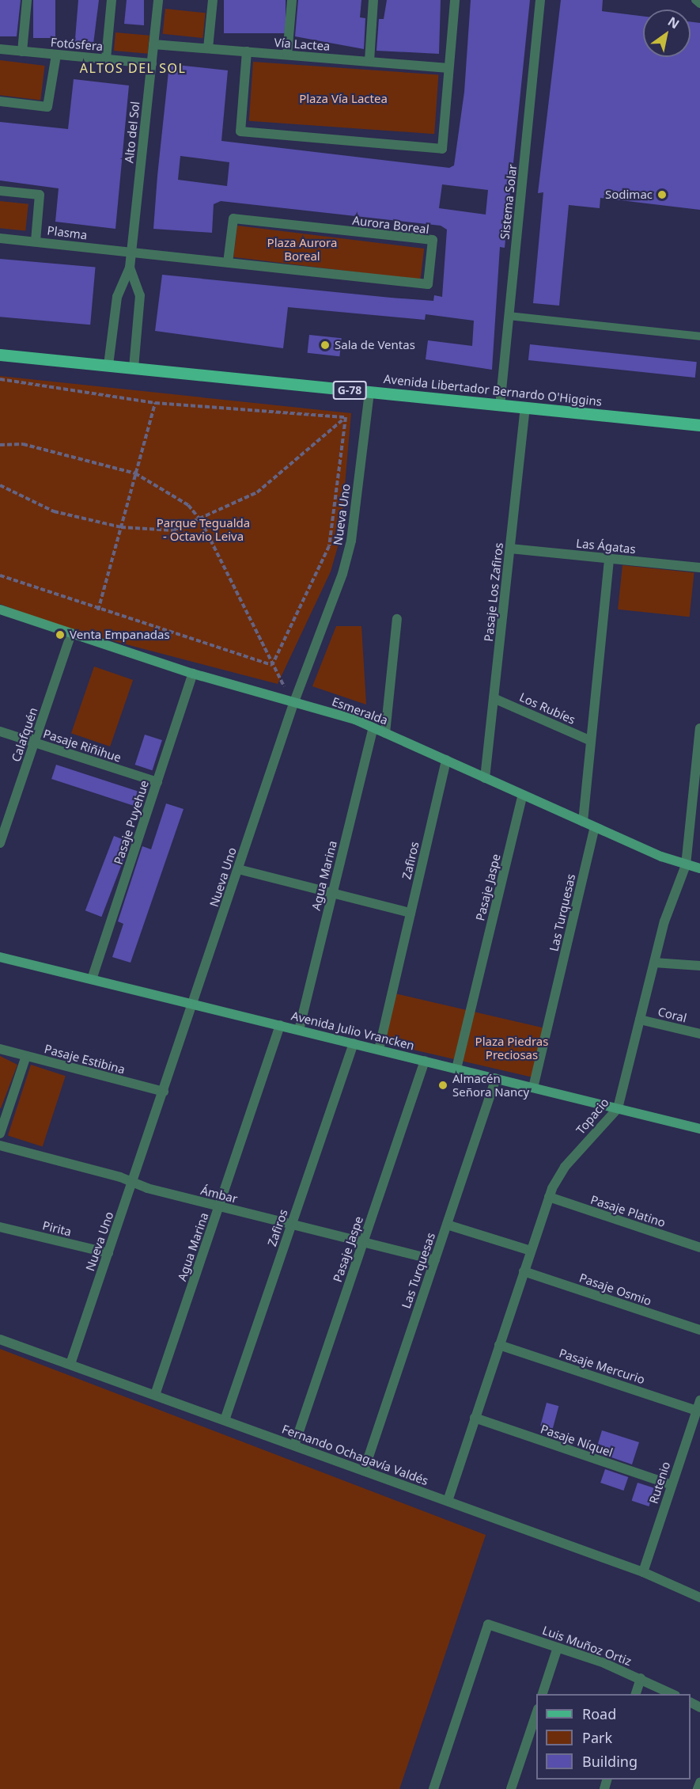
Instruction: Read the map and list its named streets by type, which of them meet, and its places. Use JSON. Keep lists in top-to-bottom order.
{
  "streets": {
    "main road": ["G-78", "Avenida Libertador Bernardo O'Higgins"],
    "street": [
      "Fotósfera",
      "Vía Lactea",
      "Alto del Sol",
      "Sistema Solar",
      "Aurora Boreal",
      "Plasma",
      "Nueva Uno",
      "Las Ágatas",
      "Pasaje Los Zafiros",
      "Los Rubíes",
      "Esmeralda",
      "Calafquén",
      "Pasaje Riñihue",
      "Pasaje Puyehue",
      "Zafiros",
      "Agua Marina",
      "Pasaje Jaspe",
      "Las Turquesas",
      "Coral",
      "Avenida Julio Vrancken",
      "Pasaje Estibina",
      "Topacio",
      "Ámbar",
      "Pasaje Platino",
      "Pirita",
      "Pasaje Osmio",
      "Pasaje Mercurio",
      "Pasaje Níquel",
      "Fernando Ochagavía Valdés",
      "Rutenio",
      "Luis Muñoz Ortiz"
    ]
  },
  "crossings": [
    ["Fotósfera", "Alto del Sol"],
    ["Vía Lactea", "Alto del Sol"],
    ["Alto del Sol", "Aurora Boreal"],
    ["Alto del Sol", "Plasma"],
    ["Alto del Sol", "Avenida Libertador Bernardo O'Higgins"],
    ["Sistema Solar", "Avenida Libertador Bernardo O'Higgins"],
    ["Aurora Boreal", "Plasma"],
    ["Avenida Libertador Bernardo O'Higgins", "Nueva Uno"],
    ["Avenida Libertador Bernardo O'Higgins", "Pasaje Los Zafiros"],
    ["Nueva Uno", "Esmeralda"],
    ["Nueva Uno", "Avenida Julio Vrancken"],
    ["Nueva Uno", "Pasaje Estibina"],
    ["Nueva Uno", "Ámbar"],
    ["Nueva Uno", "Pirita"],
    ["Nueva Uno", "Fernando Ochagavía Valdés"],
    ["Las Ágatas", "Pasaje Los Zafiros"],
    ["Pasaje Los Zafiros", "Los Rubíes"],
    ["Pasaje Los Zafiros", "Esmeralda"],
    ["Esmeralda", "Calafquén"],
    ["Esmeralda", "Pasaje Puyehue"],
    ["Esmeralda", "Zafiros"],
    ["Esmeralda", "Agua Marina"],
    ["Esmeralda", "Pasaje Jaspe"],
    ["Esmeralda", "Las Turquesas"],
    ["Esmeralda", "Topacio"],
    ["Calafquén", "Pasaje Riñihue"],
    ["Pasaje Riñihue", "Pasaje Puyehue"],
    ["Pasaje Puyehue", "Avenida Julio Vrancken"],
    ["Zafiros", "Avenida Julio Vrancken"],
    ["Zafiros", "Ámbar"],
    ["Zafiros", "Fernando Ochagavía Valdés"],
    ["Agua Marina", "Avenida Julio Vrancken"],
    ["Agua Marina", "Ámbar"],
    ["Agua Marina", "Fernando Ochagavía Valdés"],
    ["Pasaje Jaspe", "Avenida Julio Vrancken"],
    ["Pasaje Jaspe", "Ámbar"],
    ["Pasaje Jaspe", "Fernando Ochagavía Valdés"],
    ["Las Turquesas", "Avenida Julio Vrancken"],
    ["Las Turquesas", "Ámbar"],
    ["Las Turquesas", "Fernando Ochagavía Valdés"],
    ["Coral", "Topacio"],
    ["Avenida Julio Vrancken", "Topacio"],
    ["Topacio", "Pasaje Platino"],
    ["Topacio", "Pasaje Osmio"],
    ["Topacio", "Pasaje Mercurio"],
    ["Topacio", "Pasaje Níquel"],
    ["Topacio", "Fernando Ochagavía Valdés"],
    ["Pasaje Mercurio", "Rutenio"],
    ["Pasaje Níquel", "Rutenio"],
    ["Fernando Ochagavía Valdés", "Rutenio"]
  ],
  "districts": ["ALTOS DEL SOL"],
  "parks": [
    "Plaza Vía Lactea",
    "Plaza Aurora Boreal",
    "Parque Tegualda - Octavio Leiva",
    "Plaza Piedras Preciosas"
  ],
  "places": [
    "Sodimac",
    "Sala de Ventas",
    "Venta Empanadas",
    "Almacén Señora Nancy"
  ],
  "legend": ["Road", "Park", "Building"],
  "north": "top right"
}
